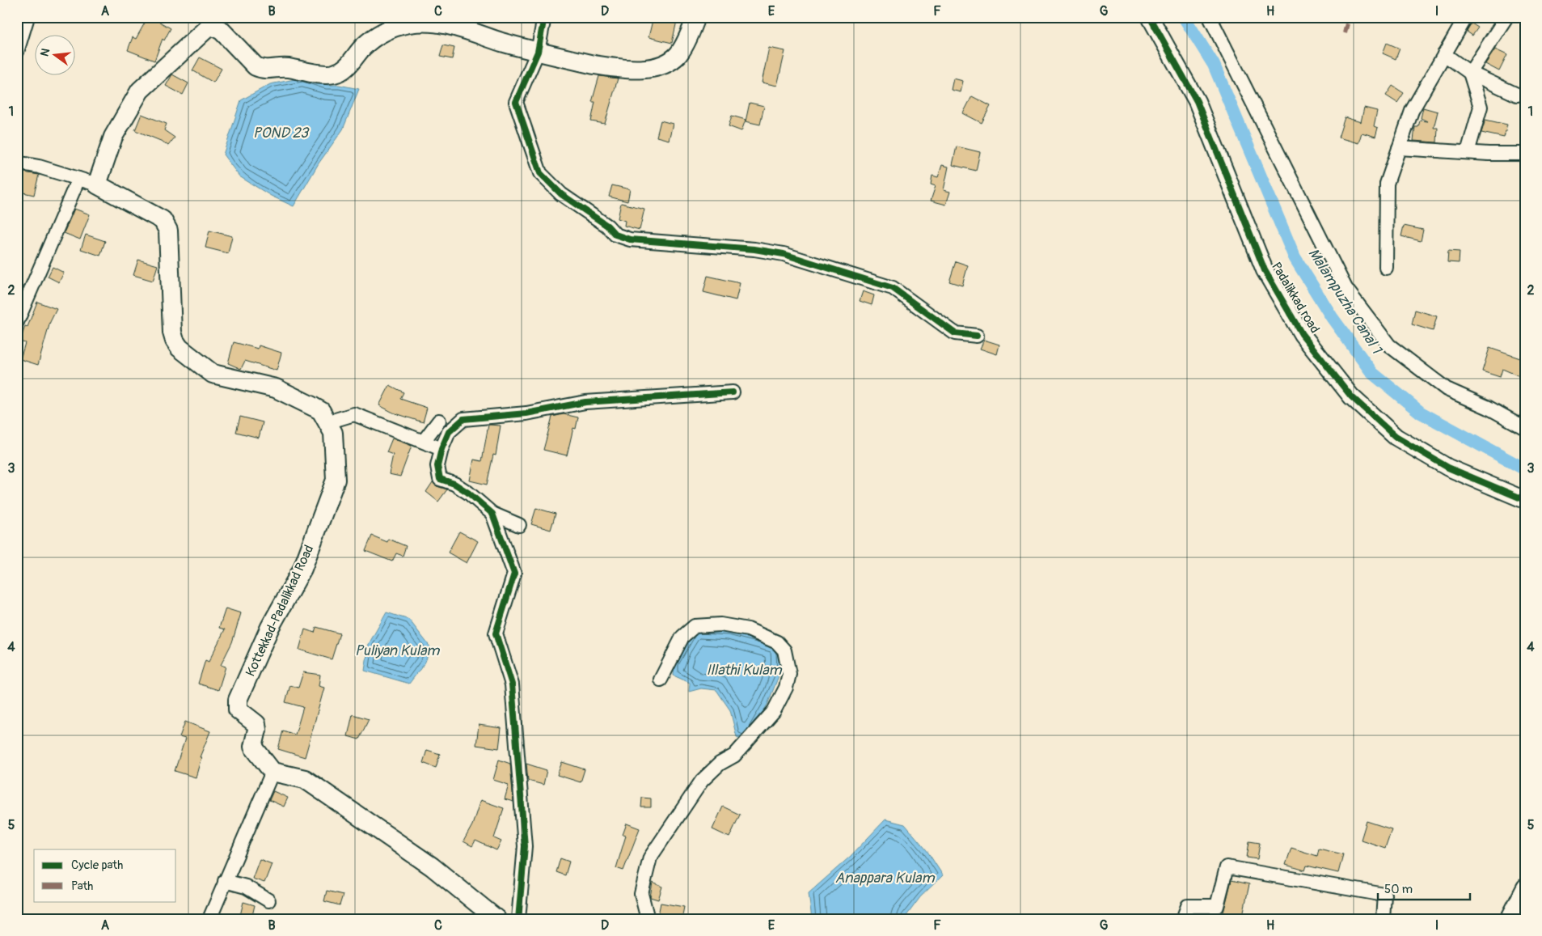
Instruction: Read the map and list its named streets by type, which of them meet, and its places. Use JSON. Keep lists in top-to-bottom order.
{
  "streets": {
    "main road": ["Kottekkad-Padalikkad Road"],
    "street": ["Padalikkad road"]
  },
  "water": [
    "POND 23",
    "Malampuzha Canal 1",
    "Puliyan Kulam",
    "Illathi Kulam",
    "Anappara Kulam"
  ],
  "legend": ["Cycle path", "Path"],
  "scale_bar": "50 m",
  "north": "left",
  "grid": {
    "columns": [
      "A",
      "B",
      "C",
      "D",
      "E",
      "F",
      "G",
      "H",
      "I"
    ],
    "rows": [
      "1",
      "2",
      "3",
      "4",
      "5"
    ]
  }
}
